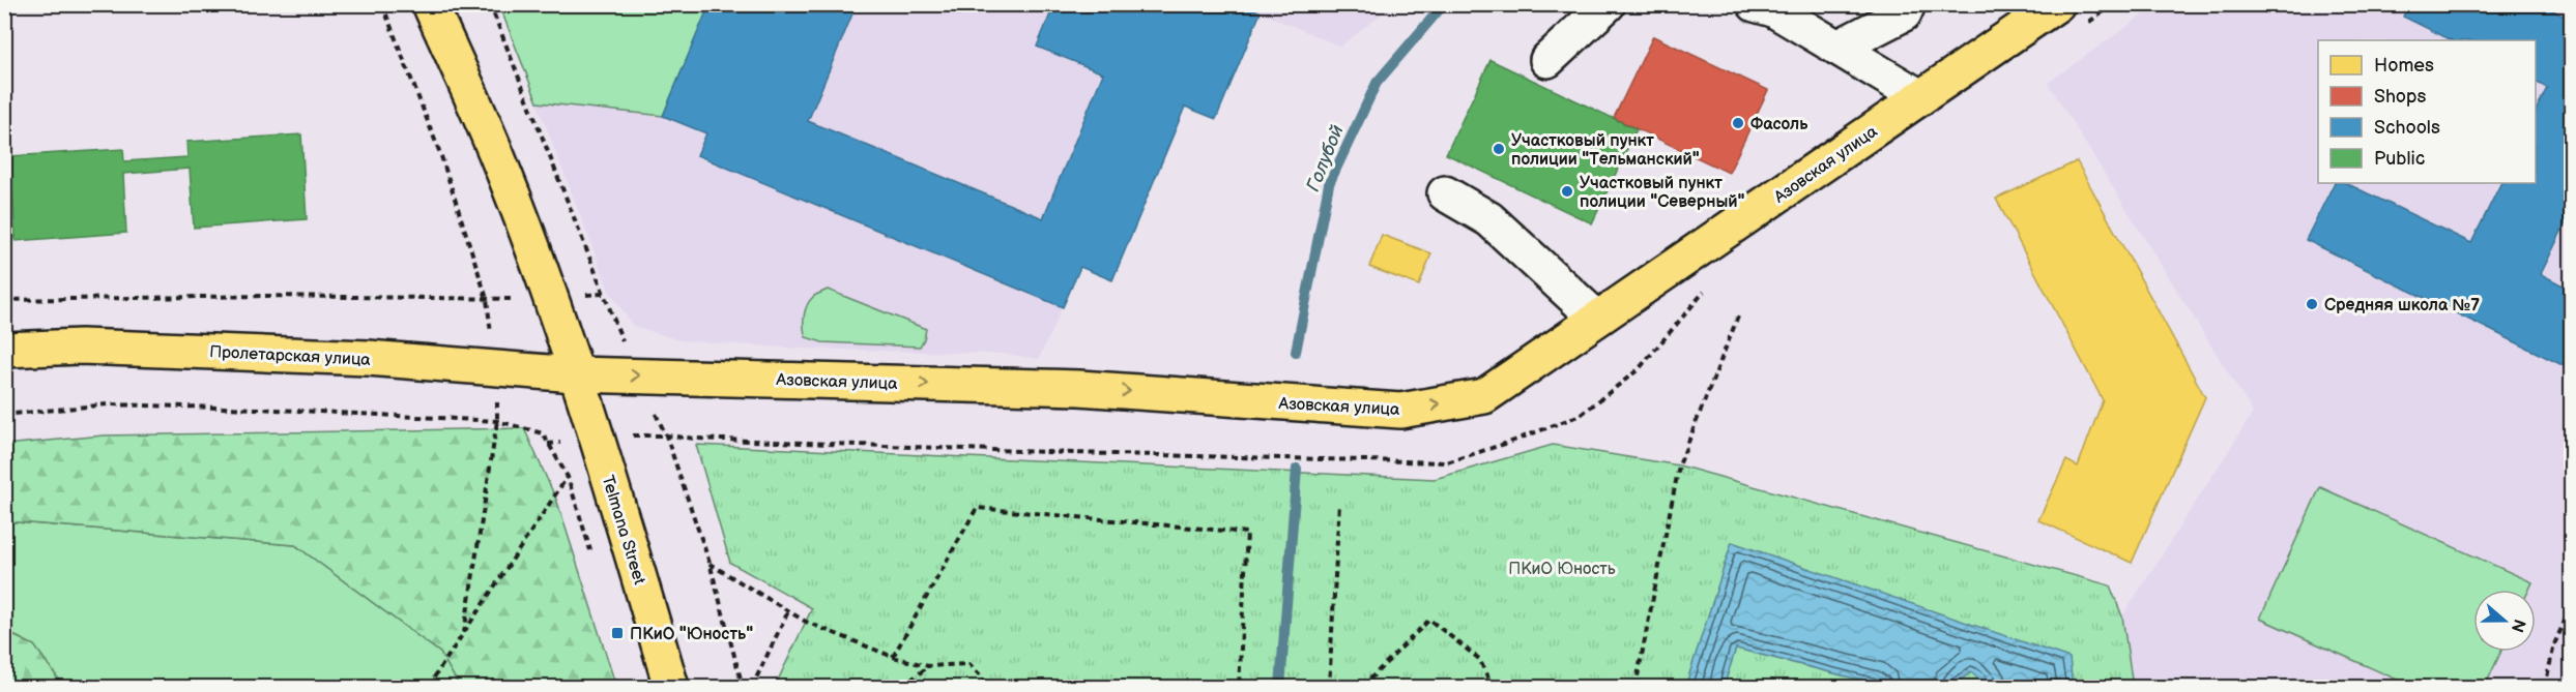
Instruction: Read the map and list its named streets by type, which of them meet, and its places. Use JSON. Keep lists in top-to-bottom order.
{
  "streets": {
    "main road": ["Азовская улица", "Пролетарская улица", "Telmana Street"]
  },
  "crossings": [
    ["Азовская улица", "Пролетарская улица"],
    ["Азовская улица", "Telmana Street"],
    ["Пролетарская улица", "Telmana Street"]
  ],
  "one_way": ["Азовская улица"],
  "water": ["Голубой"],
  "parks": ["ПКиО Юность"],
  "places": {
    "other": [
      "Фасоль",
      "Участковый пункт полиции \"Тельманский\"",
      "Участковый пункт полиции \"Северный\"",
      "Средняя школа №7"
    ],
    "transit": ["ПКиО \"Юность\""]
  },
  "legend": [
    "Homes",
    "Shops",
    "Schools",
    "Public"
  ],
  "north": "right"
}
